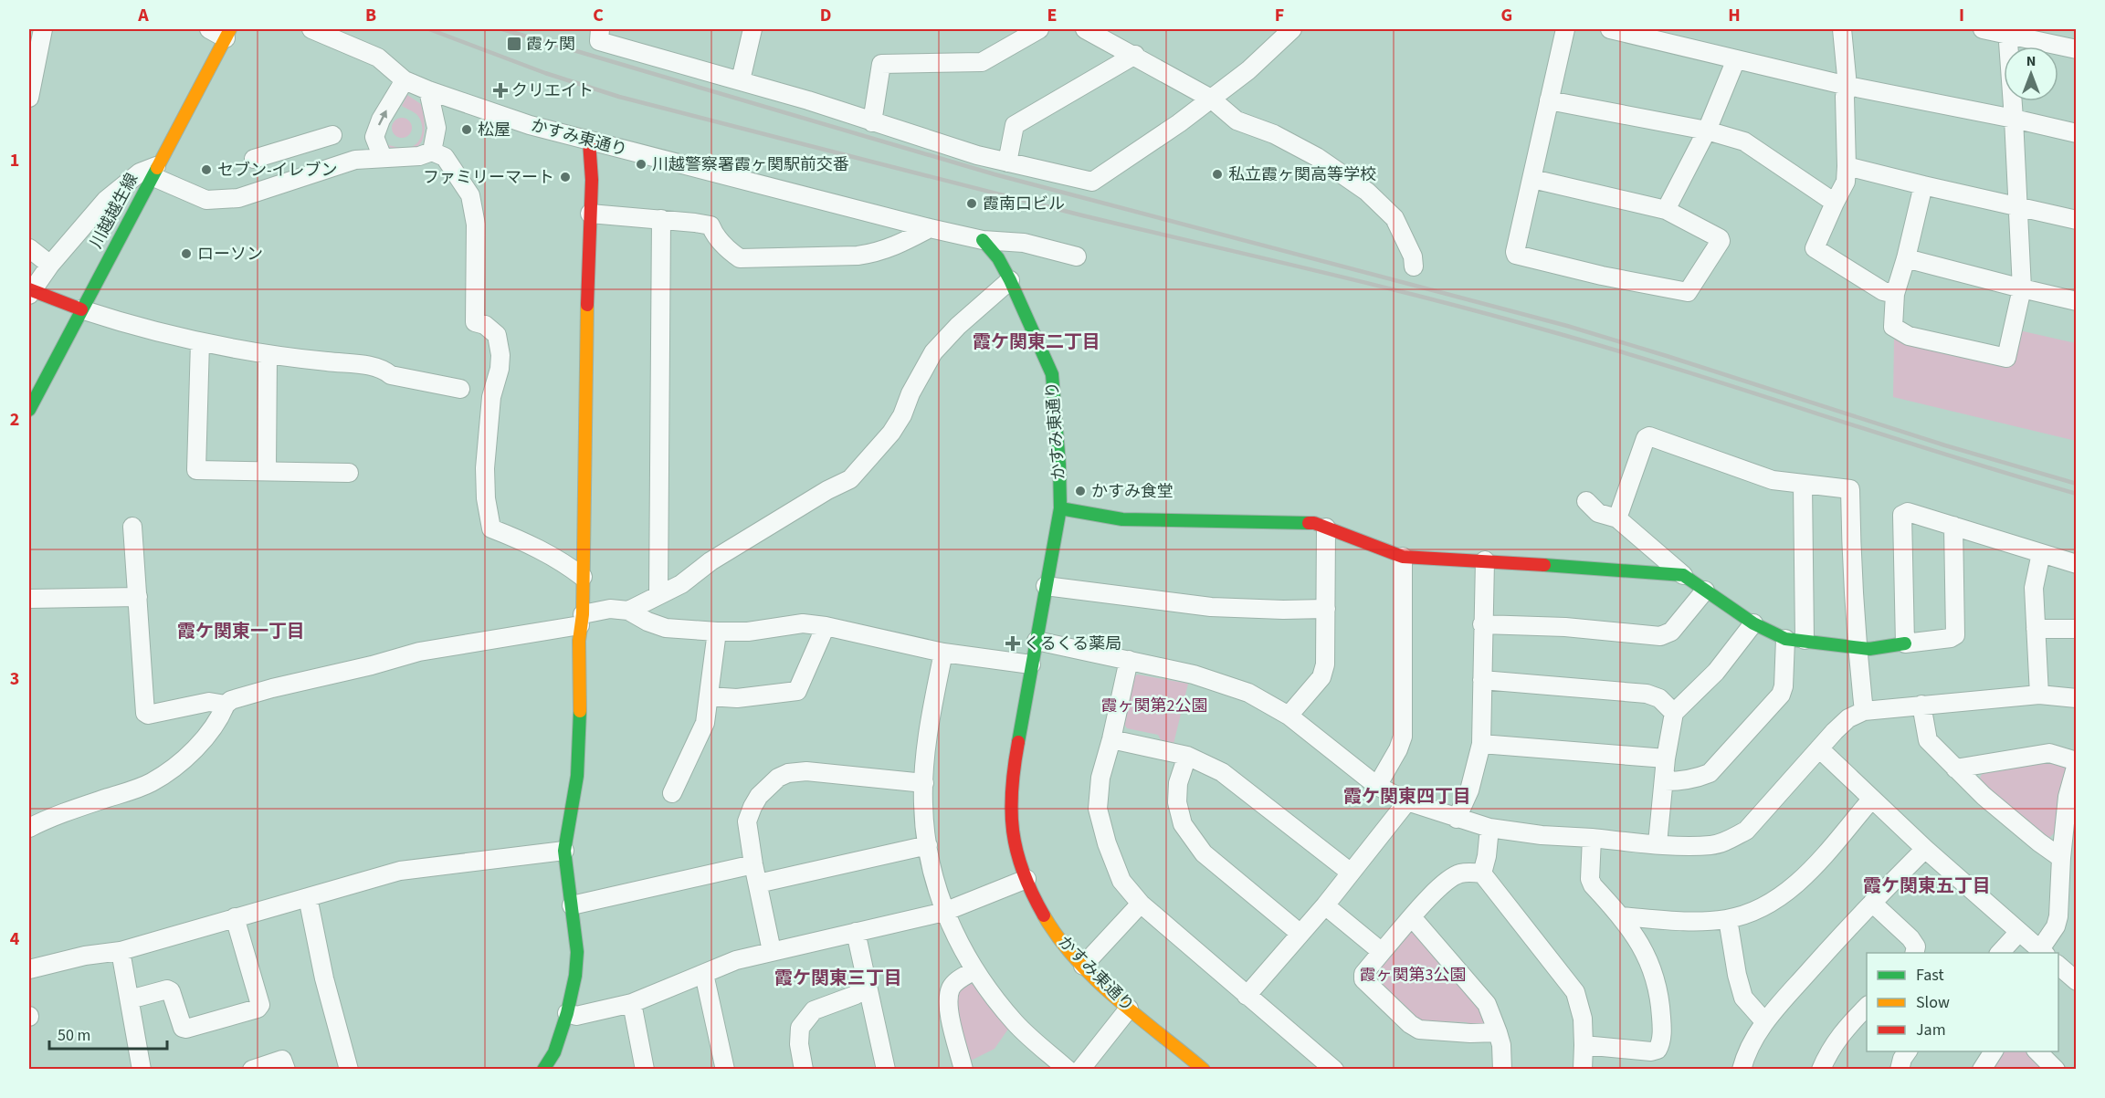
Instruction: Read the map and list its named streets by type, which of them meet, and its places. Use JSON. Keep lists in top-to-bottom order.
{
  "streets": {
    "street": ["かすみ東通り", "川越越生線"]
  },
  "districts": [
    "霞ケ関東二丁目",
    "霞ケ関東一丁目",
    "霞ケ関東四丁目",
    "霞ケ関東五丁目",
    "霞ケ関東三丁目"
  ],
  "parks": ["霞ヶ関第2公園", "霞ヶ関第3公園"],
  "places": {
    "transit": ["霞ヶ関"],
    "health": ["クリエイト", "くるくる薬局"],
    "other": [
      "松屋",
      "川越警察署霞ヶ関駅前交番",
      "セブン-イレブン",
      "私立霞ヶ関高等学校",
      "ファミリーマート",
      "霞南口ビル",
      "ローソン",
      "かすみ食堂"
    ]
  },
  "legend": ["Fast", "Slow", "Jam"],
  "scale_bar": "50 m",
  "north": "top",
  "grid": {
    "columns": [
      "A",
      "B",
      "C",
      "D",
      "E",
      "F",
      "G",
      "H",
      "I"
    ],
    "rows": [
      "1",
      "2",
      "3",
      "4"
    ]
  }
}
